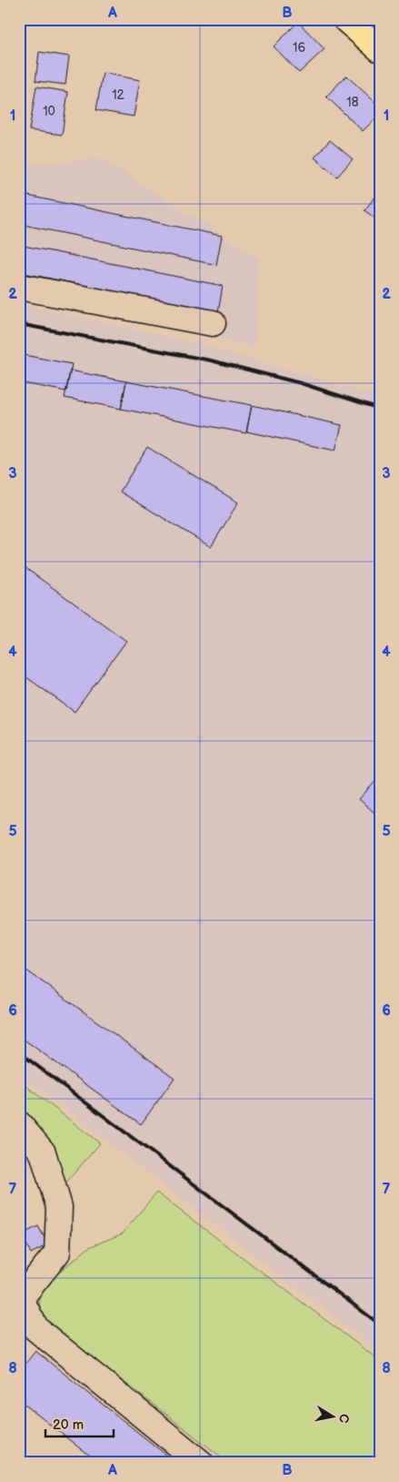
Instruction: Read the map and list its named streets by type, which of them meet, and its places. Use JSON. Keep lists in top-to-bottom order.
{
  "house_numbers": [
    "16",
    "12",
    "18",
    "10"
  ],
  "scale_bar": "20 m",
  "north": "right",
  "grid": {
    "columns": ["A", "B"],
    "rows": [
      "1",
      "2",
      "3",
      "4",
      "5",
      "6",
      "7",
      "8"
    ]
  }
}
